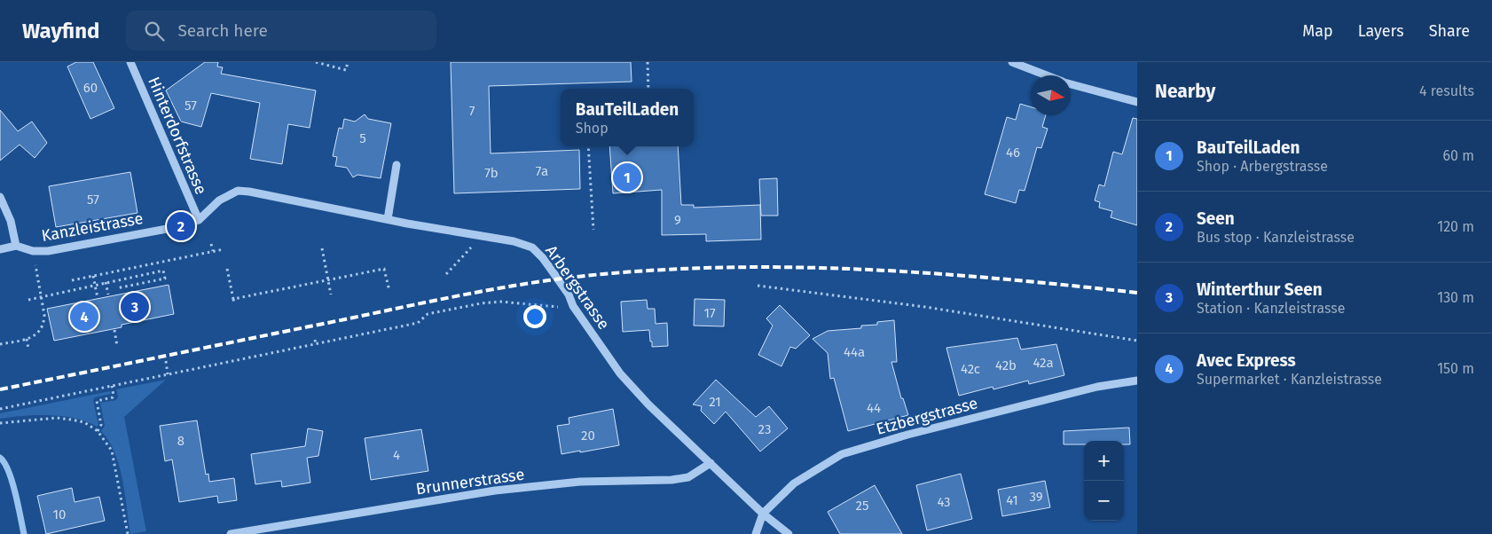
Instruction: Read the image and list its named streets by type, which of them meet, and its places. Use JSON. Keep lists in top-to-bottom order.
{
  "streets": {
    "street": [
      "Hinterdorfstrasse",
      "Kanzleistrasse",
      "Arbergstrasse",
      "Etzbergstrasse",
      "Brunnerstrasse"
    ]
  },
  "crossings": [
    ["Hinterdorfstrasse", "Kanzleistrasse"],
    ["Hinterdorfstrasse", "Arbergstrasse"],
    ["Kanzleistrasse", "Arbergstrasse"],
    ["Arbergstrasse", "Etzbergstrasse"],
    ["Arbergstrasse", "Brunnerstrasse"]
  ],
  "house_numbers": [
    "60",
    "57",
    "7",
    "5",
    "46",
    "7a",
    "7b",
    "57",
    "9",
    "17",
    "44a",
    "42a",
    "42b",
    "42c",
    "21",
    "44",
    "23",
    "20",
    "8",
    "4",
    "39",
    "41",
    "43",
    "25",
    "10"
  ],
  "north": "right",
  "page": {
    "header": "Wayfind",
    "search": "Search here",
    "nav": ["Map", "Layers", "Share"],
    "heading": ["Nearby", "4 results"],
    "popup": ["BauTeilLaden", "Shop"],
    "list": [
      {
        "mark": "1",
        "name": "BauTeilLaden",
        "note": "Shop · Arbergstrasse",
        "value": "60 m"
      },
      {
        "mark": "2",
        "name": "Seen",
        "note": "Bus stop · Kanzleistrasse",
        "value": "120 m"
      },
      {
        "mark": "3",
        "name": "Winterthur Seen",
        "note": "Station · Kanzleistrasse",
        "value": "130 m"
      },
      {
        "mark": "4",
        "name": "Avec Express",
        "note": "Supermarket · Kanzleistrasse",
        "value": "150 m"
      }
    ],
    "pins": [
      "1",
      "2",
      "3",
      "4"
    ],
    "map_buttons": ["+", "−"]
  }
}
